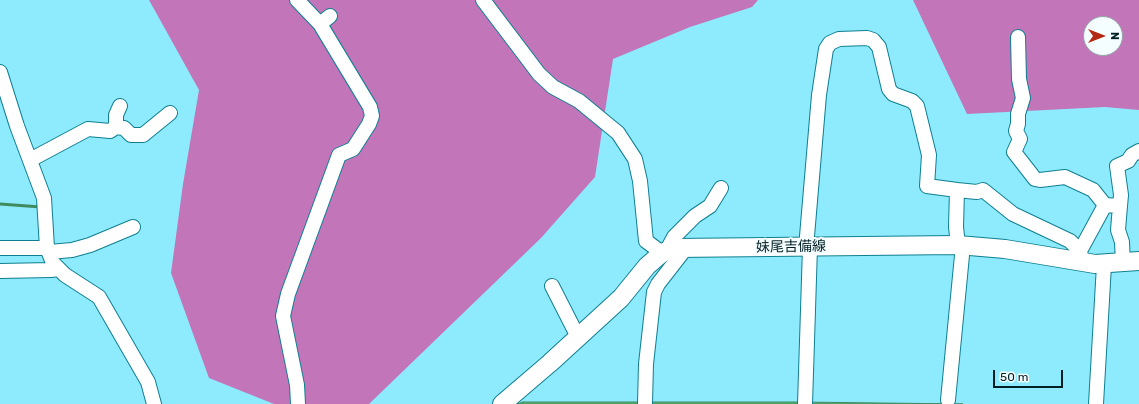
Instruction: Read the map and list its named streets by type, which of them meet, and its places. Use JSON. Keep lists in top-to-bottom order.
{
  "streets": {
    "main road": ["妹尾吉備線"]
  },
  "scale_bar": "50 m",
  "north": "right"
}
